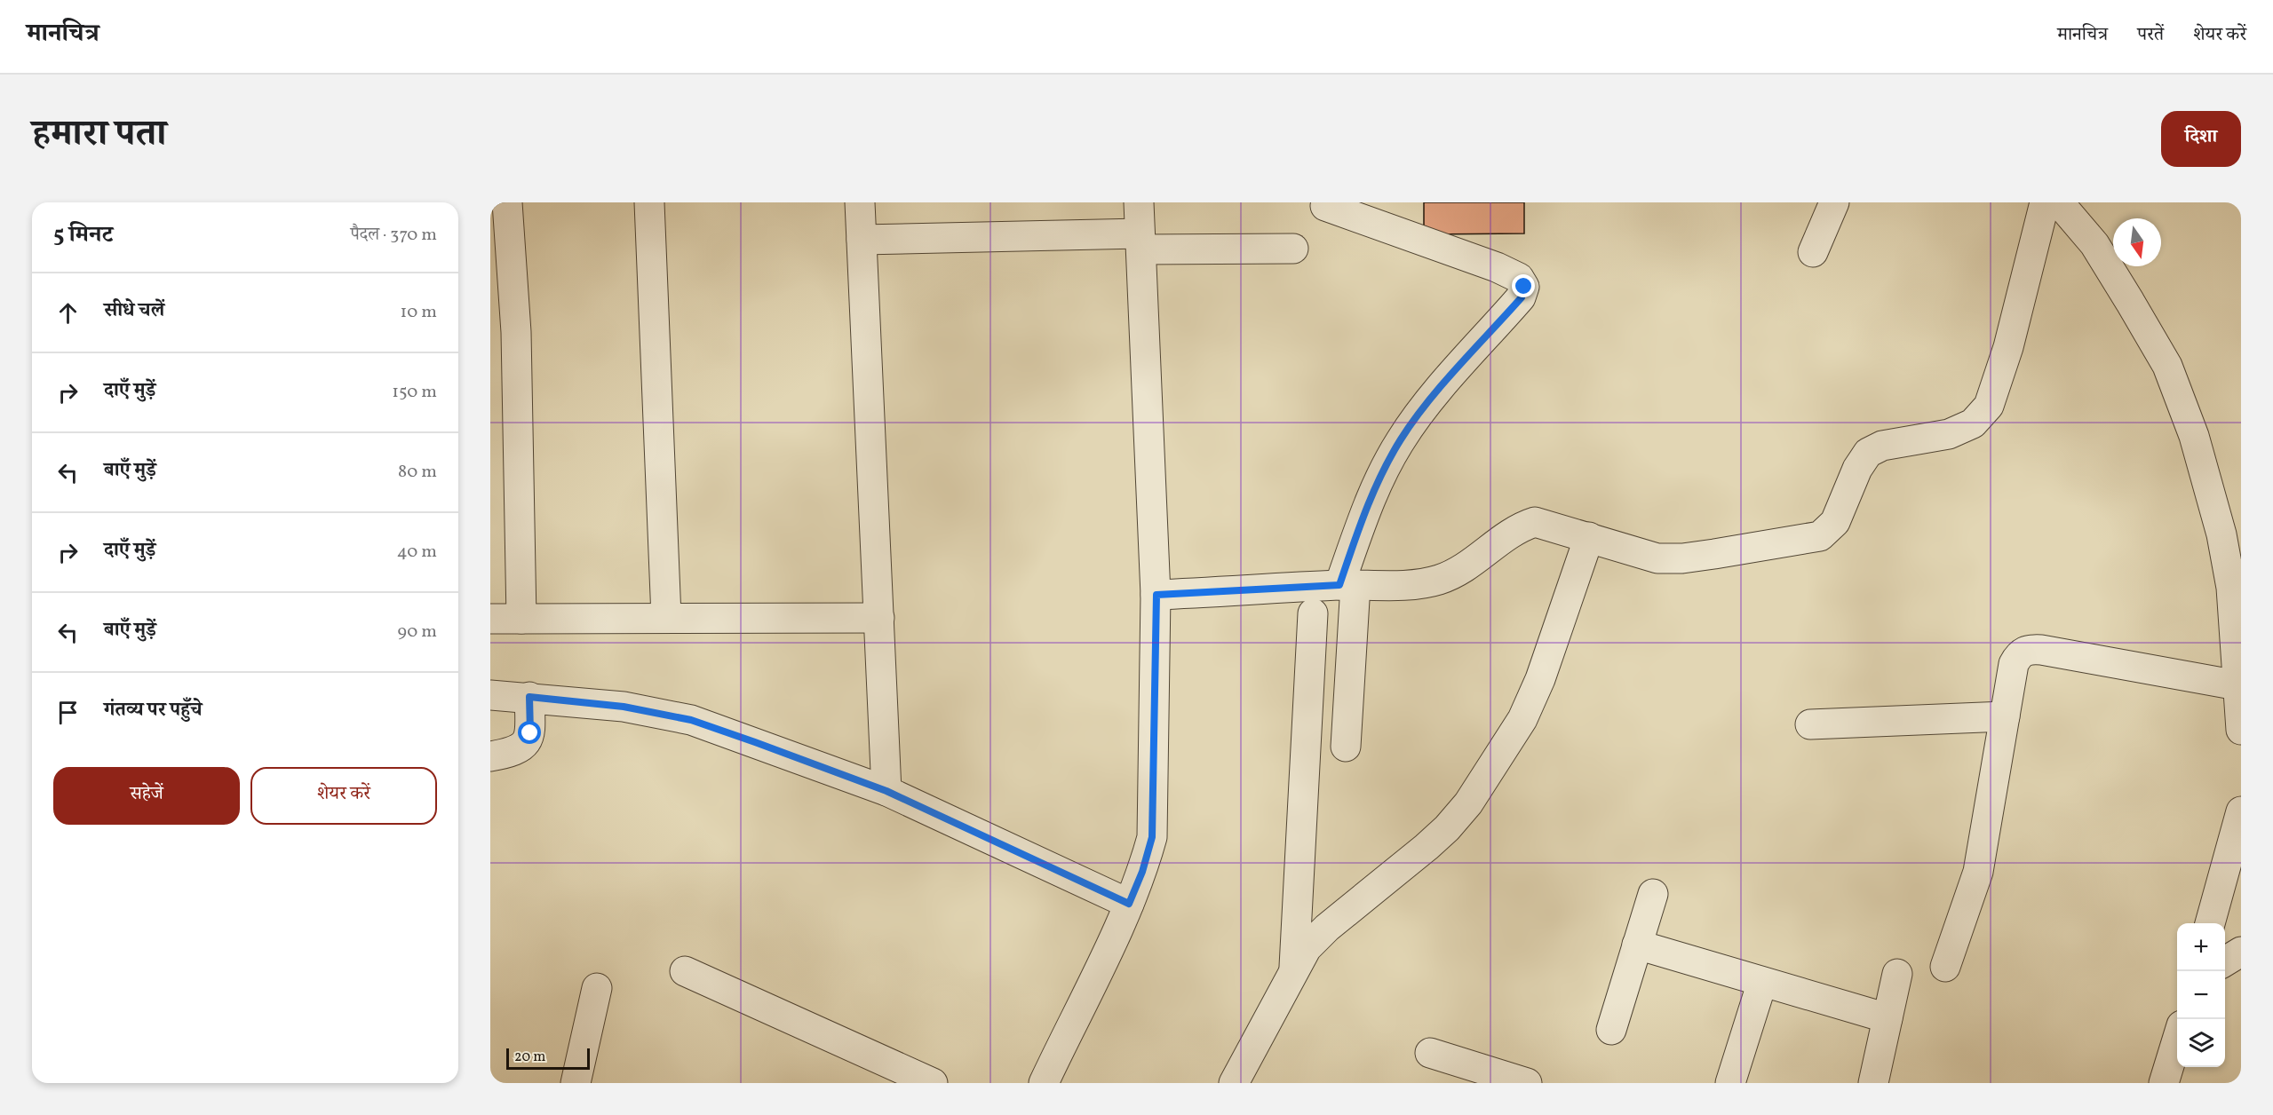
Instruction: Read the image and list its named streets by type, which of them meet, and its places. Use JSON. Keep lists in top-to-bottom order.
{
  "scale_bar": "20 m",
  "north": "bottom",
  "page": {
    "header": "मानचित्र",
    "nav": ["मानचित्र", "परतें", "शेयर करें"],
    "title": "हमारा पता",
    "buttons": [
      "दिशा",
      ["सहेजें", "शेयर करें"]
    ],
    "heading": ["5 मिनट", "पैदल · 370 m"],
    "list": [
      ["सीधे चलें", "10 m"],
      ["दाएँ मुड़ें", "150 m"],
      ["बाएँ मुड़ें", "80 m"],
      ["दाएँ मुड़ें", "40 m"],
      ["बाएँ मुड़ें", "90 m"],
      "गंतव्य पर पहुँचे"
    ],
    "map_buttons": ["+", "−"],
    "scale": "20 m"
  }
}
